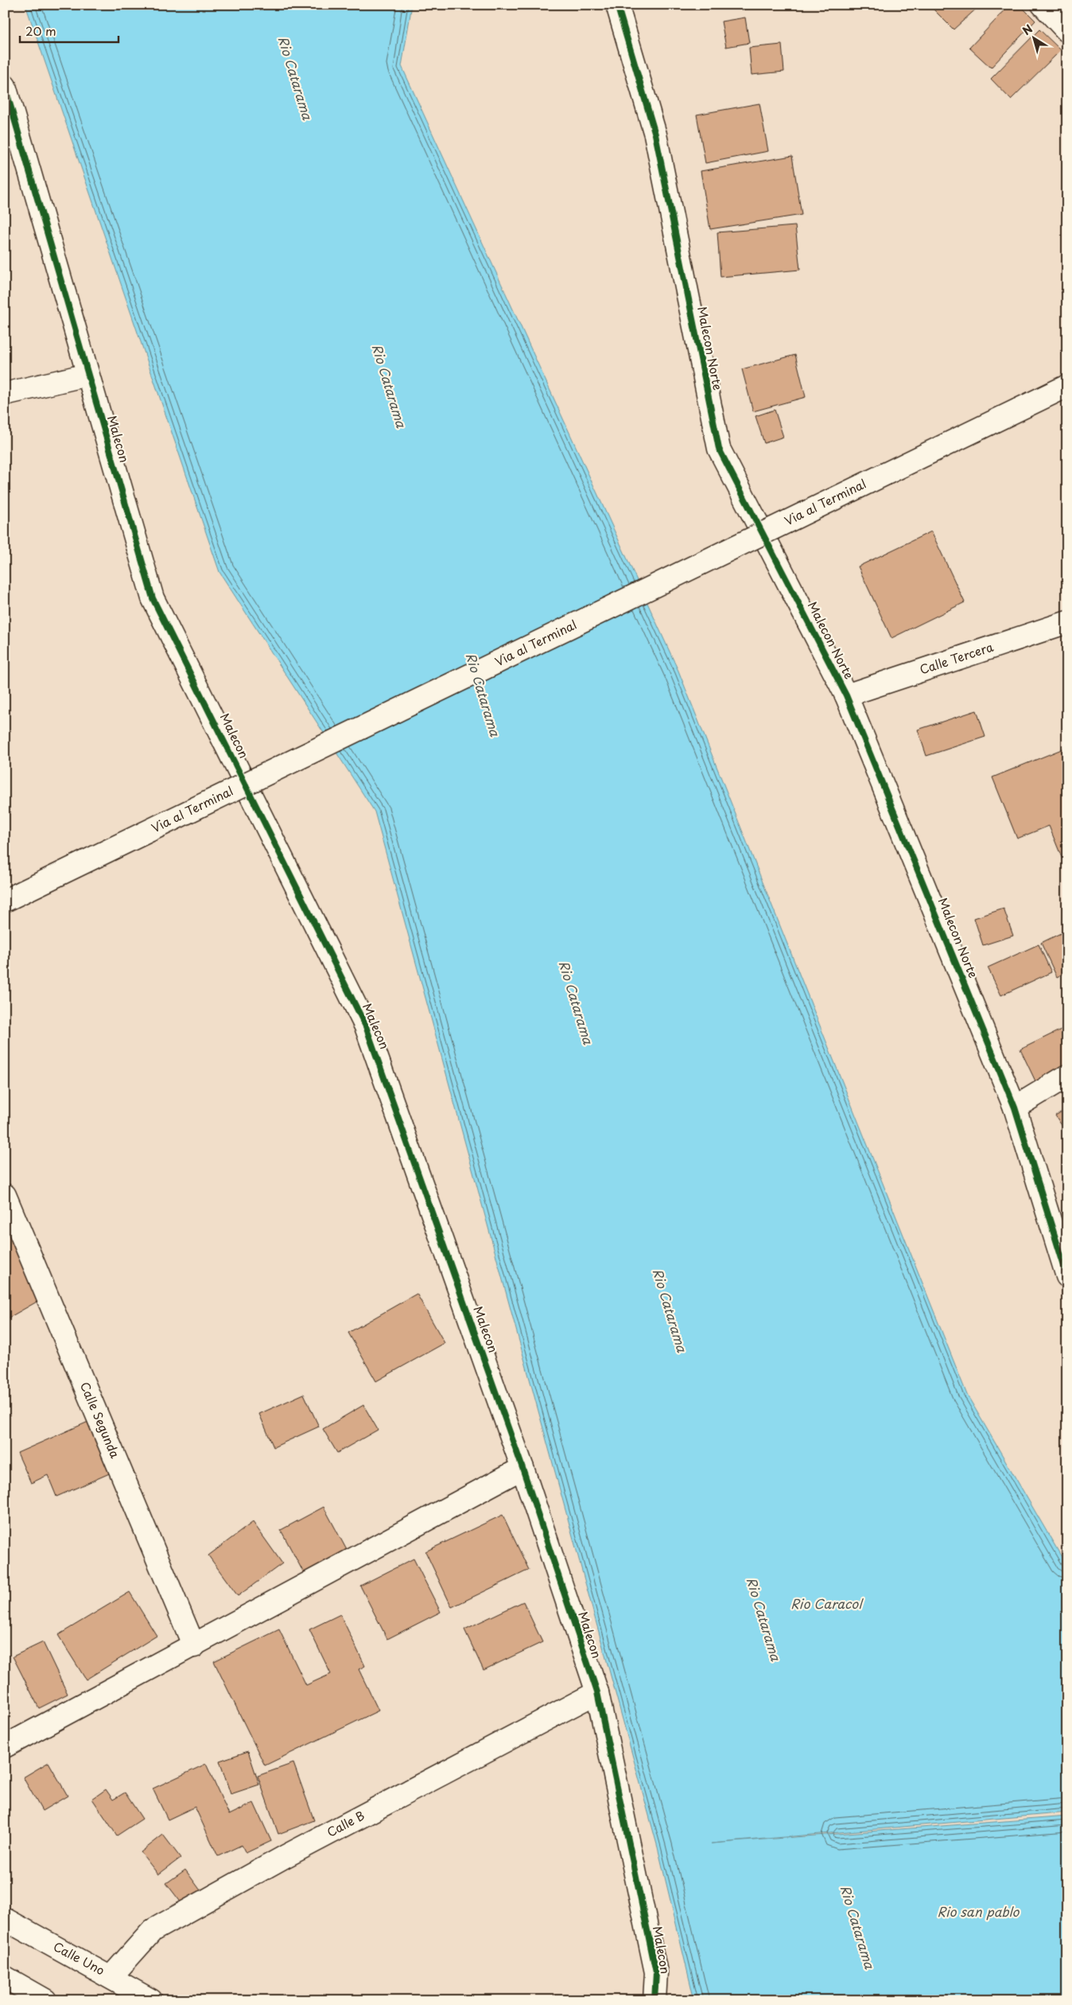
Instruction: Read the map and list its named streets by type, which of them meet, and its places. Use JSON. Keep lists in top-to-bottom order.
{
  "streets": {
    "main road": [
      "Malecon Norte",
      "Malecon",
      "Via al Terminal",
      "Calle Tercera",
      "Calle Segunda",
      "Calle B",
      "Calle Uno"
    ]
  },
  "crossings": [
    ["Malecon Norte", "Calle Tercera"],
    ["Malecon", "Calle B"],
    ["Calle B", "Calle Uno"]
  ],
  "water": ["Rio Catarama", "Rio Caracol", "Rio san pablo"],
  "scale_bar": "20 m",
  "north": "top left"
}
